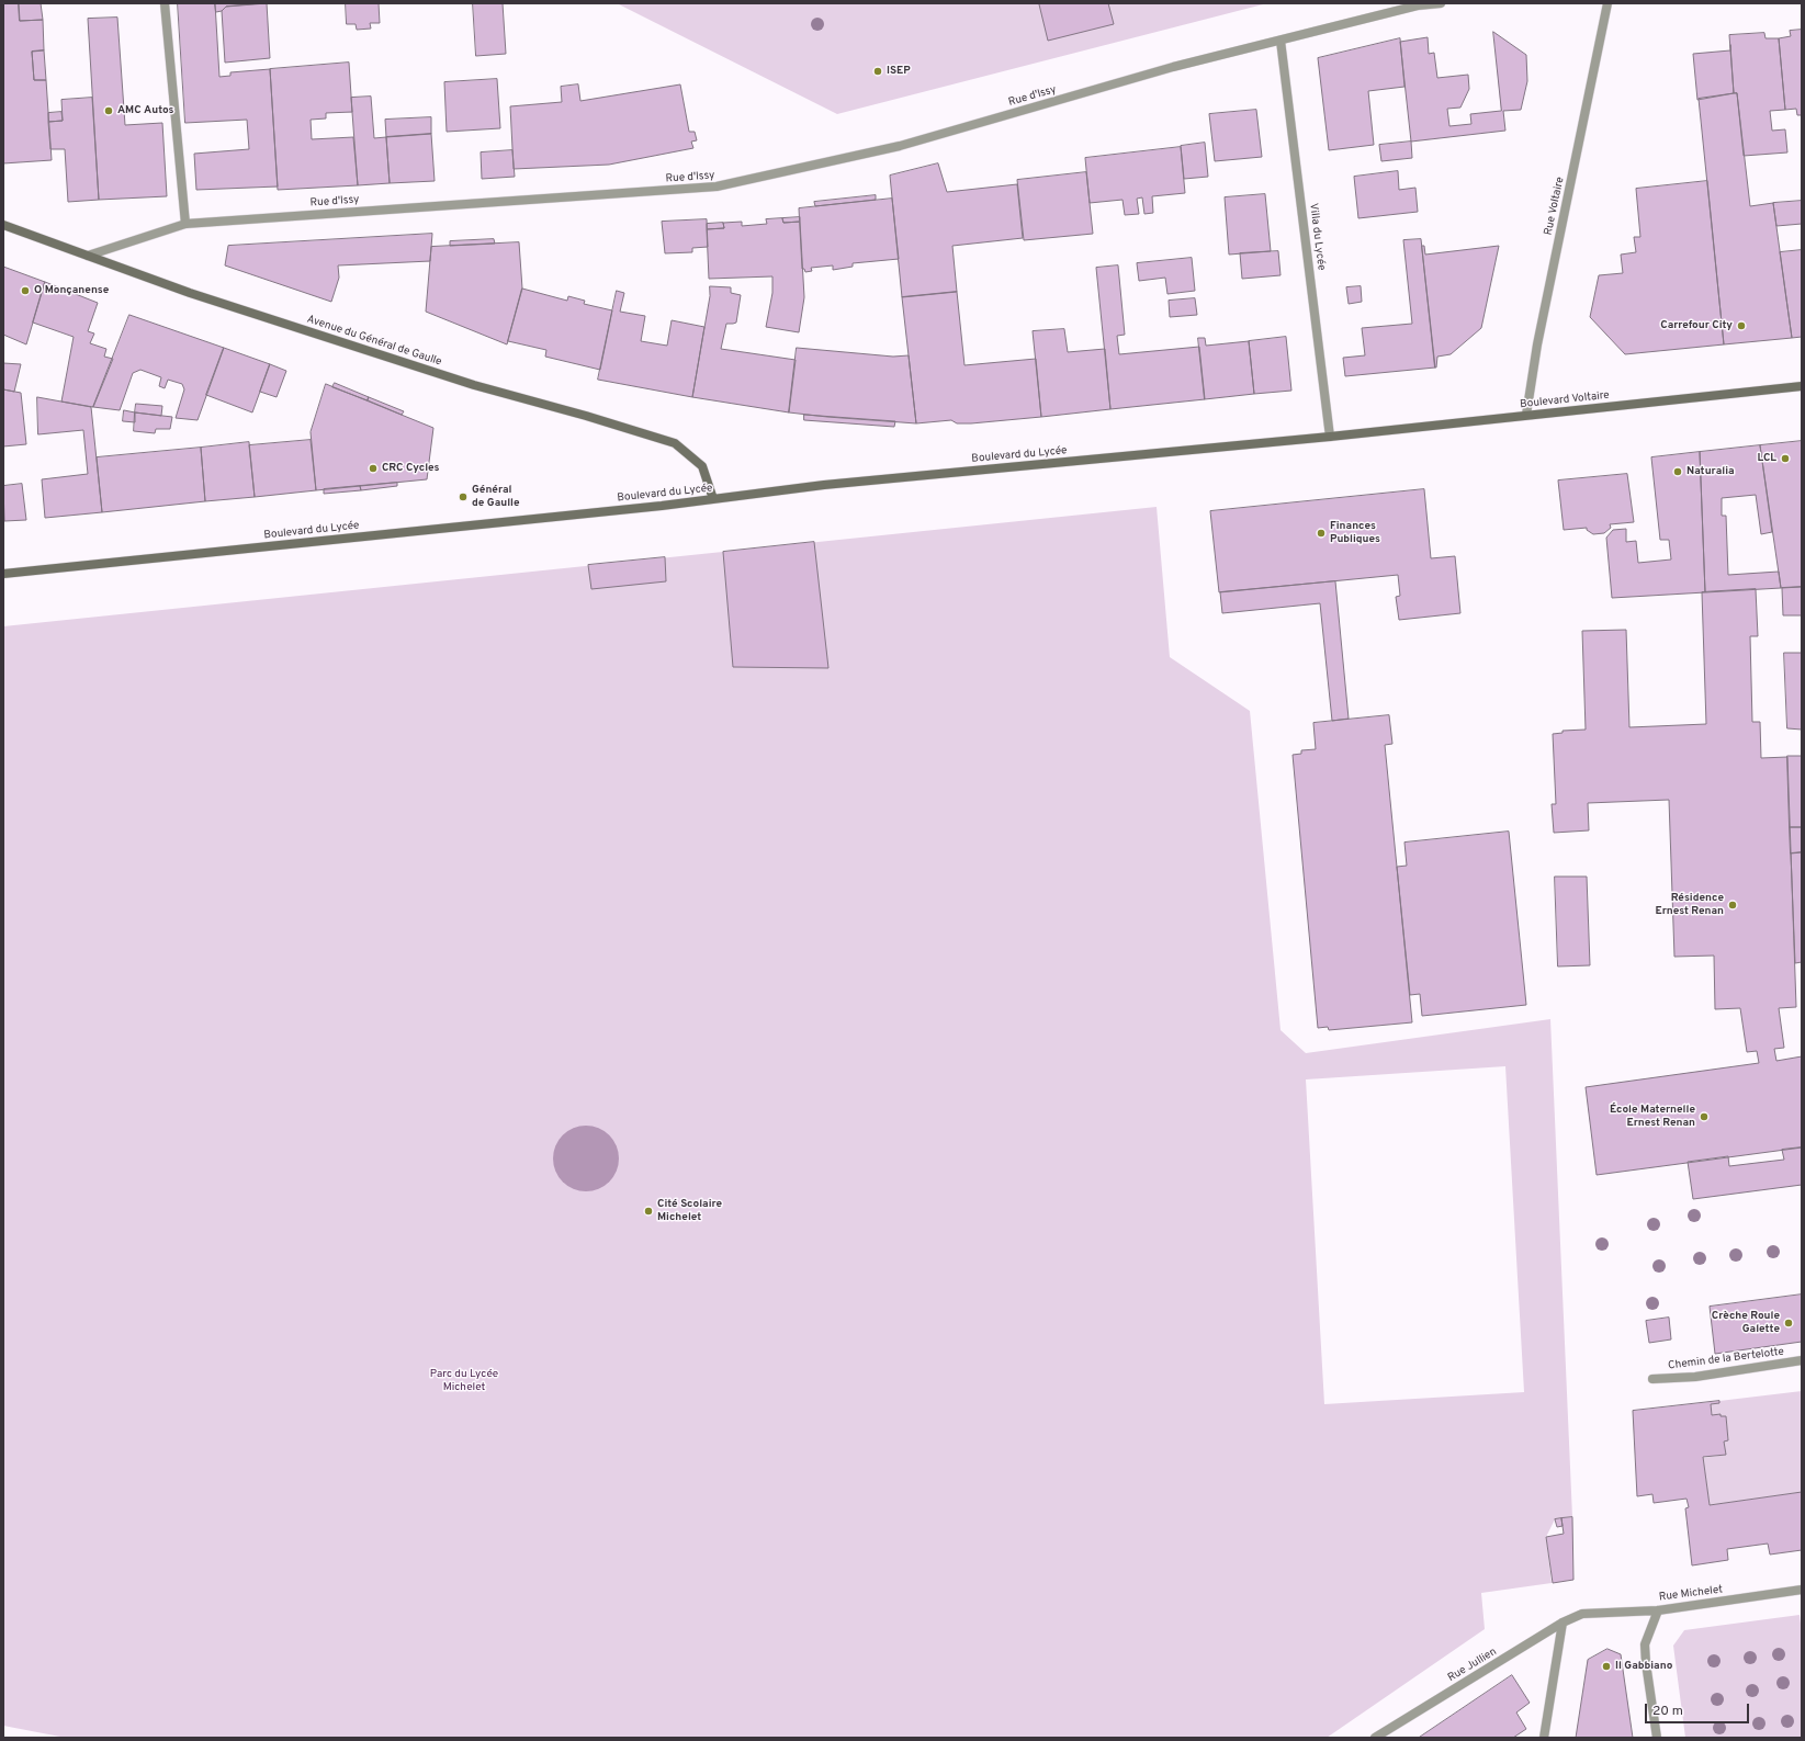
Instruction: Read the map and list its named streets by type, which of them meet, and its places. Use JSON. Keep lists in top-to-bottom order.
{
  "streets": {
    "main road": ["Avenue du Général de Gaulle", "Boulevard Voltaire", "Boulevard du Lycée"],
    "street": [
      "Rue d'Issy",
      "Rue Voltaire",
      "Villa du Lycée",
      "Chemin de la Bertelotte",
      "Rue Michelet",
      "Rue Jullien"
    ]
  },
  "crossings": [
    ["Rue d'Issy", "Villa du Lycée"],
    ["Rue d'Issy", "Avenue du Général de Gaulle"],
    ["Rue Voltaire", "Boulevard Voltaire"],
    ["Villa du Lycée", "Boulevard Voltaire"],
    ["Villa du Lycée", "Boulevard du Lycée"],
    ["Avenue du Général de Gaulle", "Boulevard du Lycée"],
    ["Boulevard Voltaire", "Boulevard du Lycée"],
    ["Rue Michelet", "Rue Jullien"]
  ],
  "parks": ["Parc du Lycée Michelet"],
  "places": [
    "ISEP",
    "AMC Autos",
    "O Monçanense",
    "Carrefour City",
    "LCL",
    "CRC Cycles",
    "Naturalia",
    "Général de Gaulle",
    "Finances Publiques",
    "Résidence Ernest Renan",
    "École Maternelle Ernest Renan",
    "Cité Scolaire Michelet",
    "Crèche Roule Galette",
    "Il Gabbiano"
  ],
  "scale_bar": "20 m"
}
